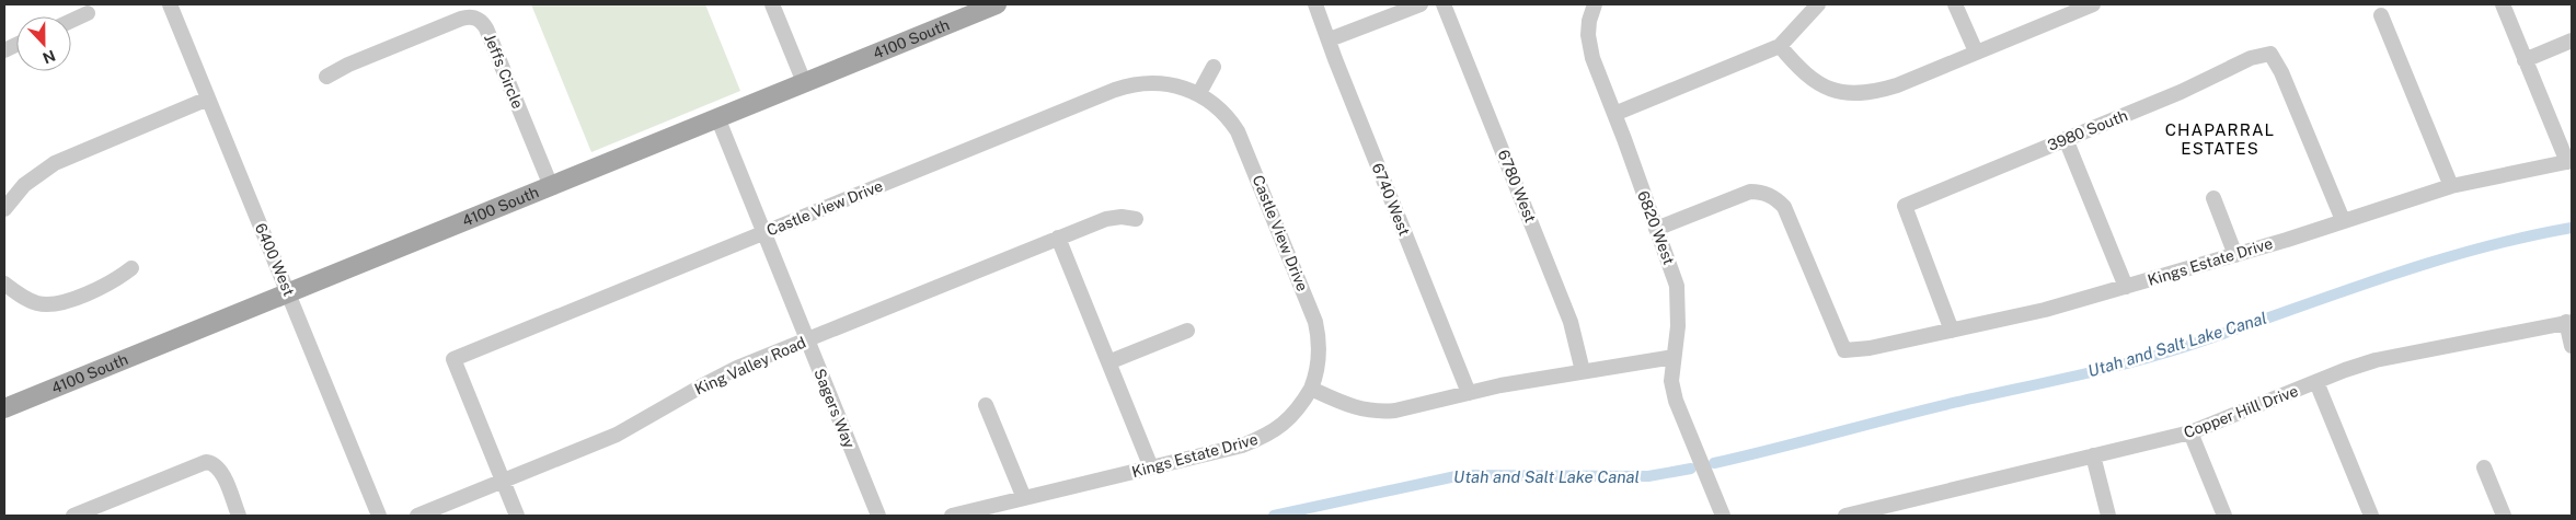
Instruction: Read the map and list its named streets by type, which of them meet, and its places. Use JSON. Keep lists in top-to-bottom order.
{
  "streets": {
    "main road": ["4100 South"],
    "street": [
      "Jeffs Circle",
      "3980 South",
      "6780 West",
      "6740 West",
      "Castle View Drive",
      "6820 West",
      "6400 West",
      "Kings Estate Drive",
      "King Valley Road",
      "Sagers Way",
      "Copper Hill Drive"
    ]
  },
  "crossings": [
    ["4100 South", "Jeffs Circle"],
    ["4100 South", "6400 West"],
    ["4100 South", "Sagers Way"],
    ["3980 South", "Kings Estate Drive"],
    ["Castle View Drive", "Kings Estate Drive"],
    ["Castle View Drive", "King Valley Road"],
    ["Castle View Drive", "Sagers Way"],
    ["6820 West", "Kings Estate Drive"],
    ["King Valley Road", "Sagers Way"]
  ],
  "districts": ["CHAPARRAL ESTATES"],
  "water": ["Utah and Salt Lake Canal"],
  "north": "bottom"
}
